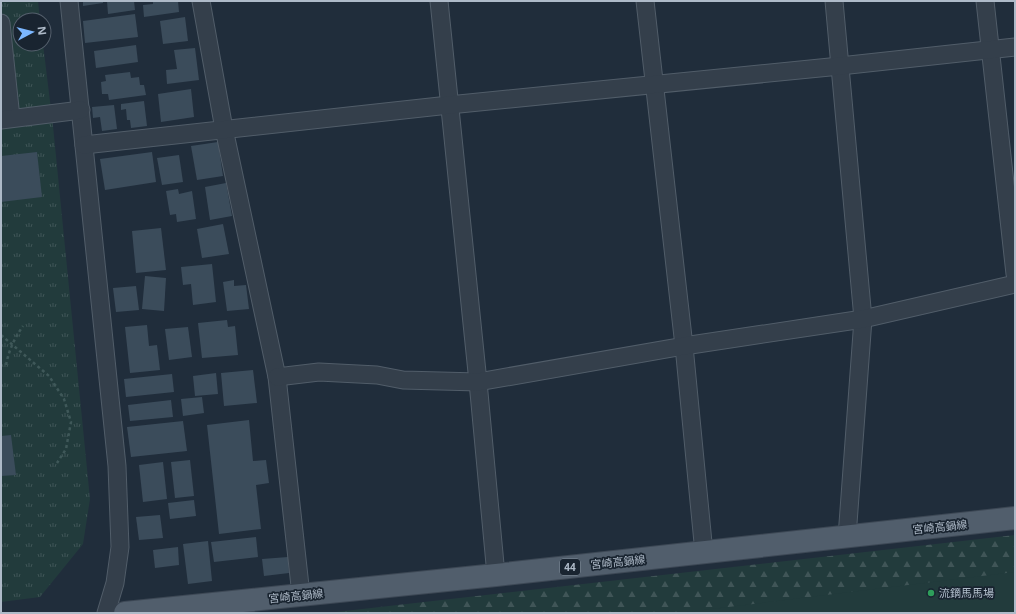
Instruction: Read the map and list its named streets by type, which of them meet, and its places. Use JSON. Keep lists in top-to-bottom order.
{
  "streets": {
    "main road": ["宮崎高鍋線", "44"]
  },
  "places": ["流鏑馬馬場"],
  "north": "right"
}
